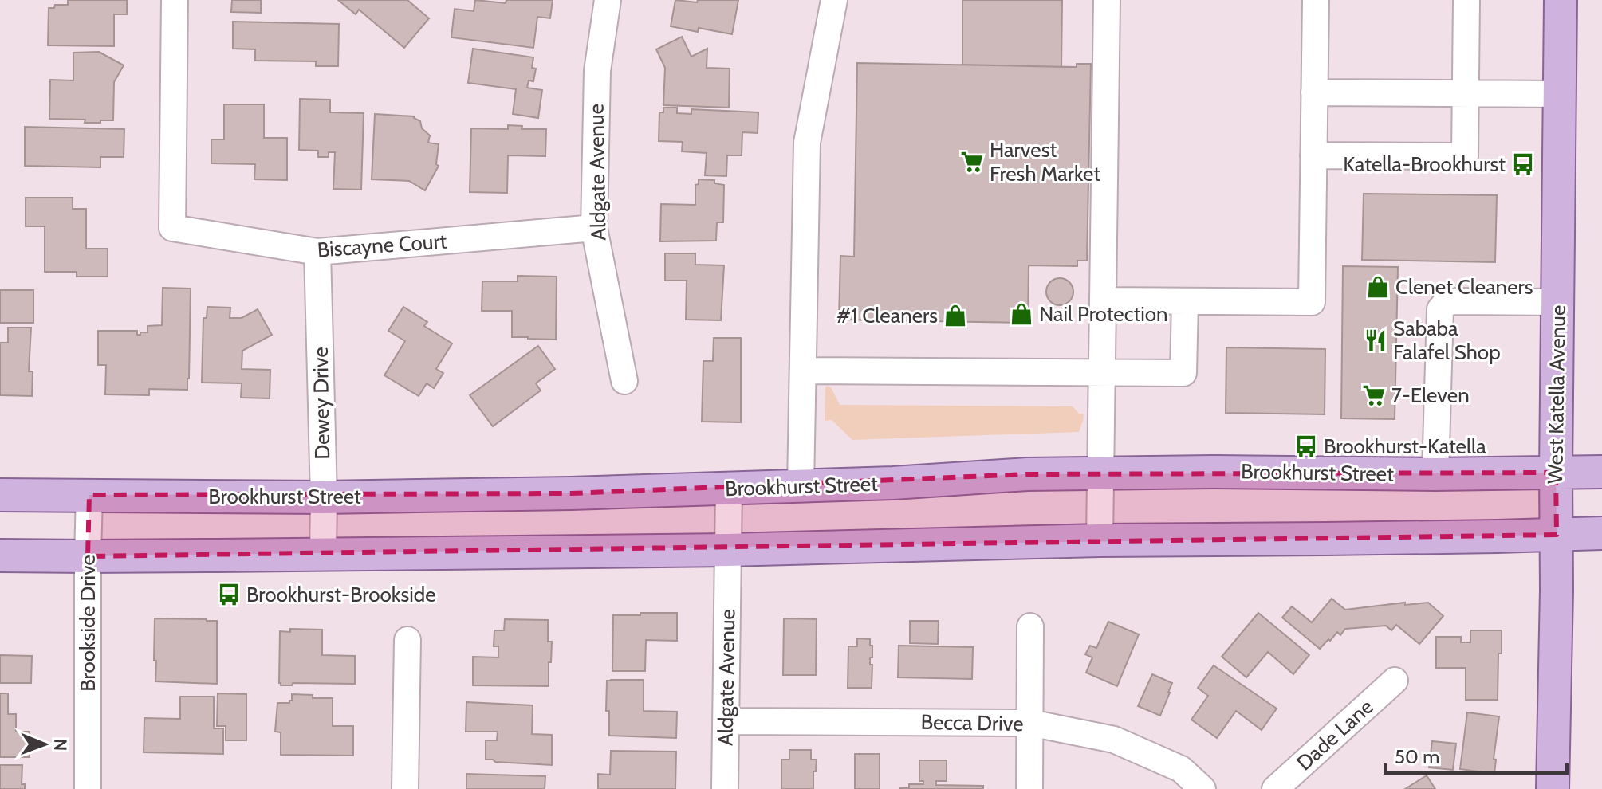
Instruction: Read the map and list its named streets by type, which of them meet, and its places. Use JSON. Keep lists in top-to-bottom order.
{
  "streets": {
    "main road": ["West Katella Avenue", "Brookhurst Street"],
    "street": [
      "Aldgate Avenue",
      "Biscayne Court",
      "Dewey Drive",
      "Brookside Drive",
      "Becca Drive",
      "Dade Lane"
    ]
  },
  "crossings": [
    ["Aldgate Avenue", "Biscayne Court"],
    ["Aldgate Avenue", "Brookhurst Street"],
    ["Aldgate Avenue", "Becca Drive"],
    ["Biscayne Court", "Dewey Drive"],
    ["West Katella Avenue", "Brookhurst Street"],
    ["Dewey Drive", "Brookhurst Street"],
    ["Brookhurst Street", "Brookside Drive"]
  ],
  "places": {
    "supermarket": ["Harvest Fresh Market", "7-Eleven"],
    "bus stop": ["Katella-Brookhurst", "Brookhurst-Katella", "Brookhurst-Brookside"],
    "shop": ["Clenet Cleaners", "Nail Protection", "#1 Cleaners"],
    "restaurant": ["Sababa Falafel Shop"]
  },
  "scale_bar": "50 m",
  "north": "right"
}
